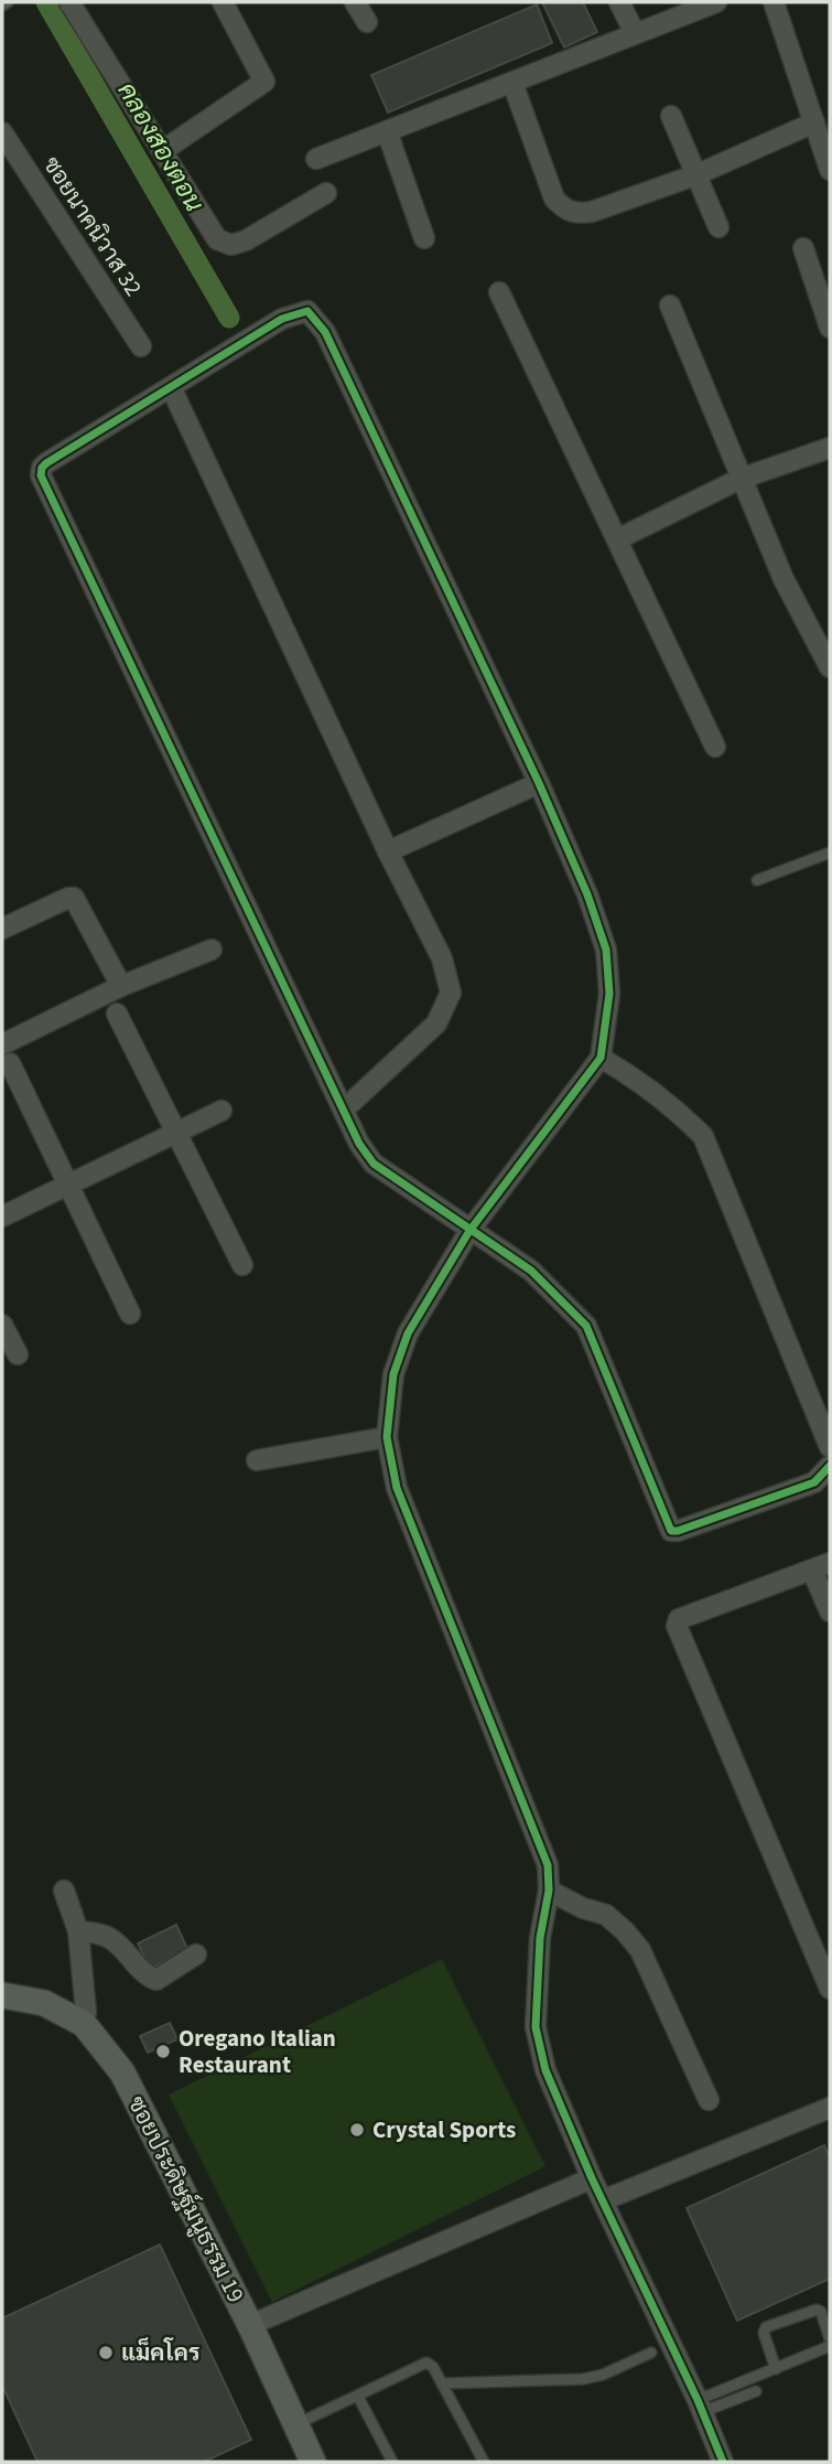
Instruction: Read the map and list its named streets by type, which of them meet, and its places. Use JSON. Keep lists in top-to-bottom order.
{
  "streets": {
    "street": ["ซอยนาคนิวาส 32", "ซอยประดิษฐ์มนูธรรม 19"]
  },
  "water": ["คลองสองตอน"],
  "places": ["Oregano Italian Restaurant", "Crystal Sports", "แม็คโคร"]
}
